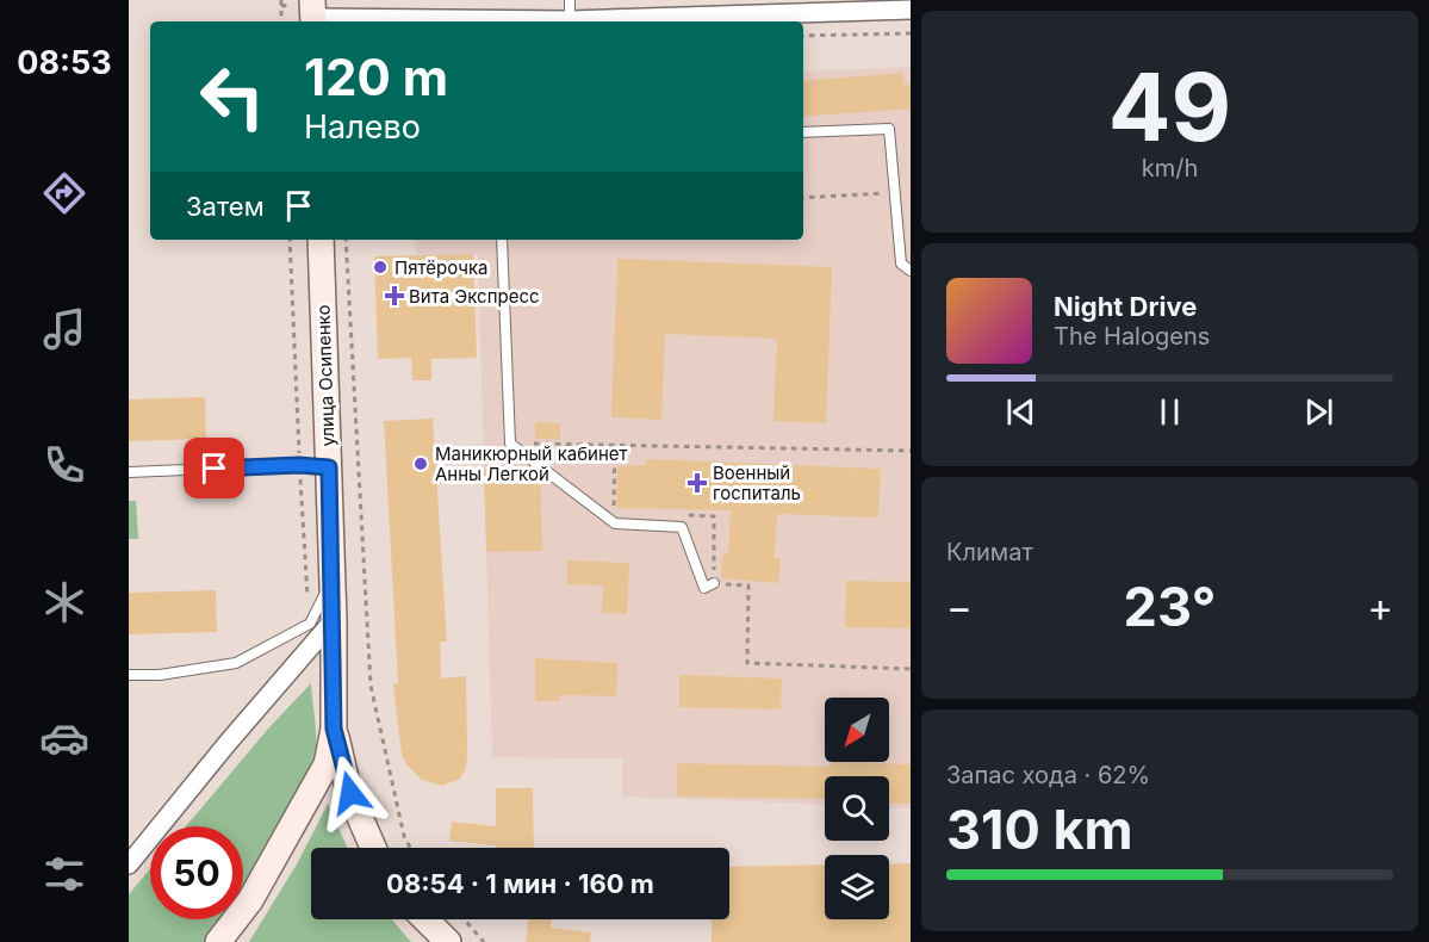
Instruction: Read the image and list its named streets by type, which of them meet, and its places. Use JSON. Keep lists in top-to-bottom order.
{
  "streets": {
    "main road": ["улица Осипенко"]
  },
  "places": {
    "other": ["Пятёрочка", "Маникюрный кабинет Анны Легкой"],
    "health": ["Вита Экспресс", "Военный госпиталь"]
  },
  "north": "bottom left",
  "page": {
    "tabs": "08:53",
    "tile": [
      ["49", "km/h"],
      "Климат",
      ["Запас хода · 62%", "310 km"]
    ],
    "turn": ["120 m", "Налево"],
    "then": "Затем",
    "song": ["Night Drive", "The Halogens"],
    "heat": ["−", "23°", "+"],
    "limit": "50",
    "trip": "08:54 · 1 мин · 160 m"
  }
}
